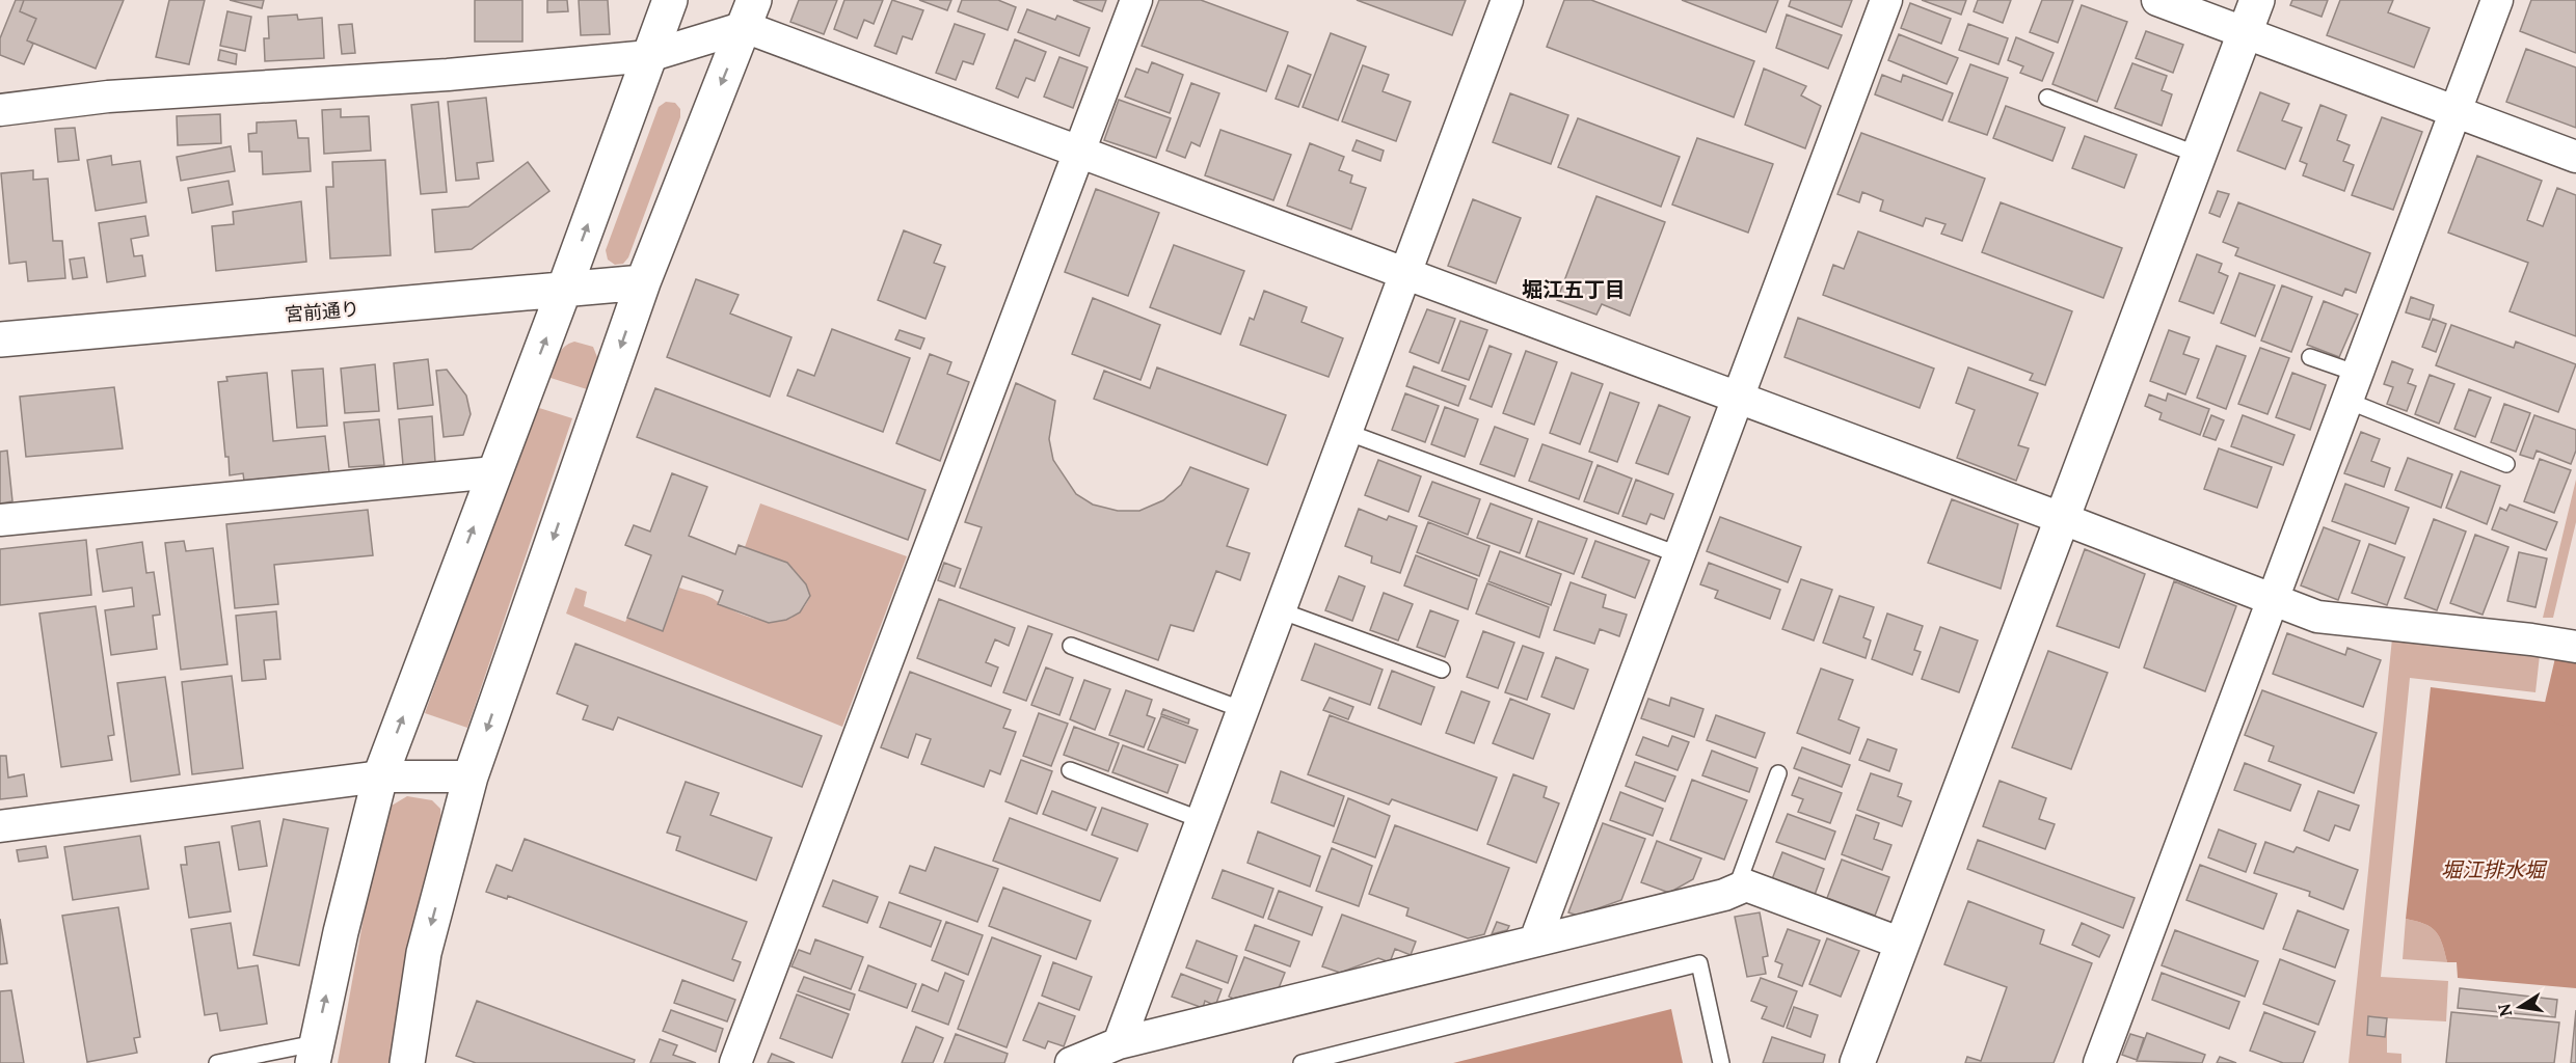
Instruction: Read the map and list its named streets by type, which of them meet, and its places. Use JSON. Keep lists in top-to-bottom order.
{
  "streets": {
    "street": ["宮前通り"]
  },
  "districts": ["堀江五丁目"],
  "water": ["堀江排水堀"],
  "north": "left"
}
